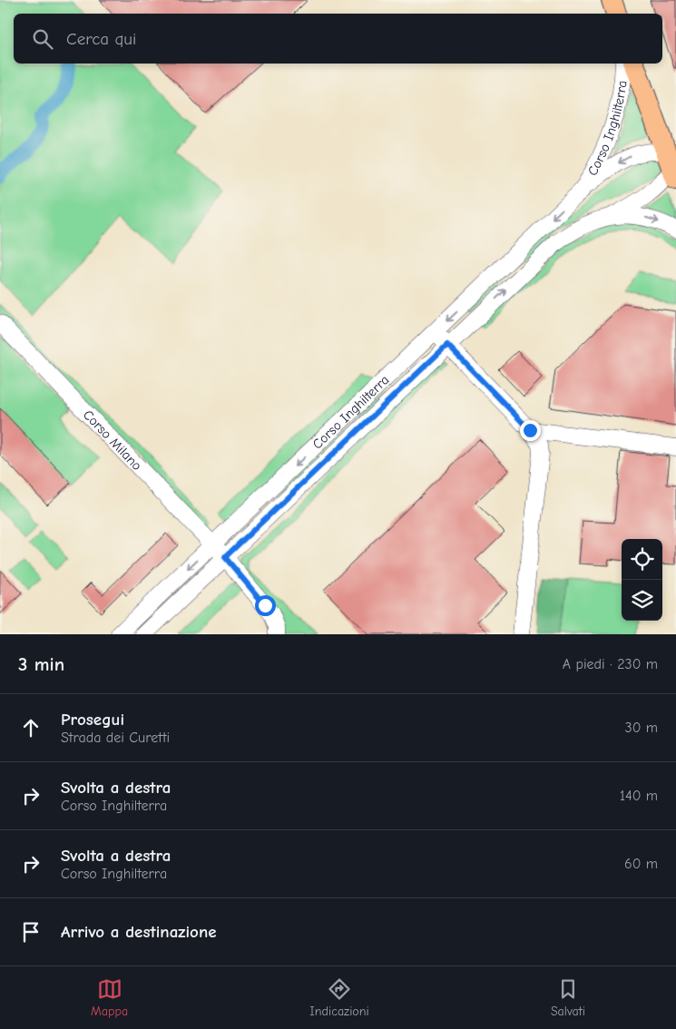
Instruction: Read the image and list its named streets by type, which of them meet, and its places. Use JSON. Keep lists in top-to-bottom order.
{
  "streets": {
    "street": ["Corso Inghilterra", "Corso Milano"]
  },
  "crossings": [
    ["Corso Inghilterra", "Corso Milano"]
  ],
  "page": {
    "search": "Cerca qui",
    "heading": ["3 min", "A piedi · 230 m"],
    "list": [
      ["Prosegui", "Strada dei Curetti", "30 m"],
      ["Svolta a destra", "Corso Inghilterra", "140 m"],
      ["Svolta a destra", "Corso Inghilterra", "60 m"],
      "Arrivo a destinazione"
    ],
    "nav": ["Mappa", "Indicazioni", "Salvati"]
  }
}
